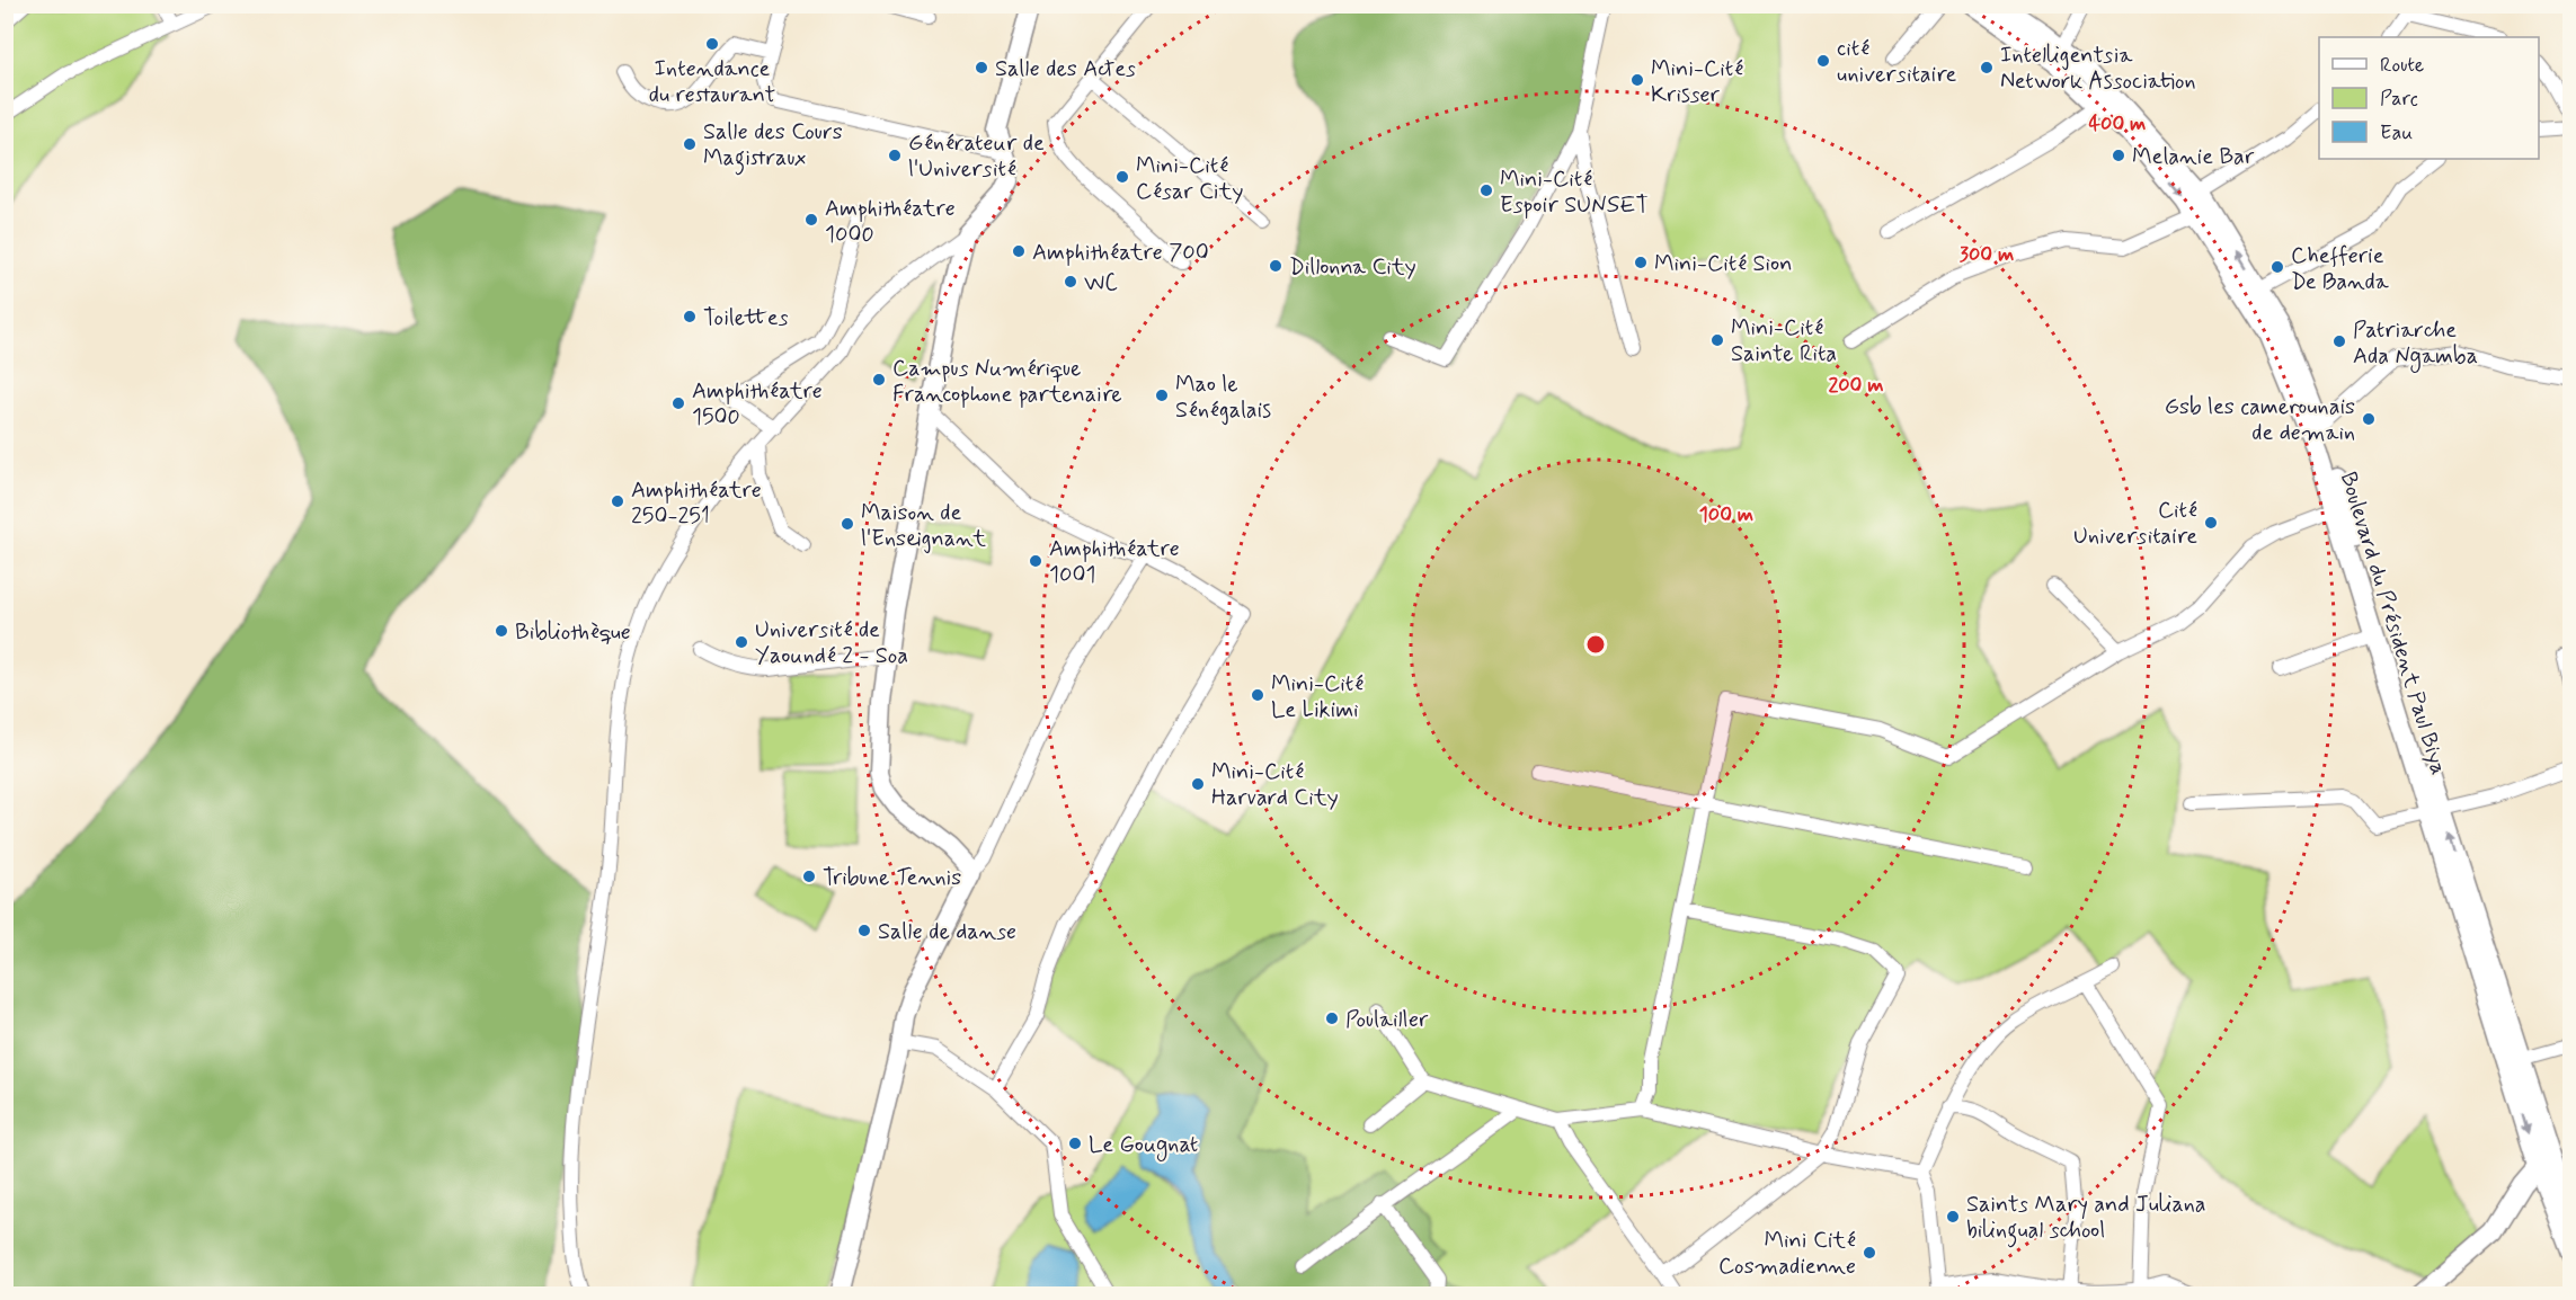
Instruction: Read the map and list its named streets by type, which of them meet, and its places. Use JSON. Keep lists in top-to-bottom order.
{
  "streets": {
    "main road": ["Boulevard du Président Paul Biya"]
  },
  "places": [
    "Intendance du restaurant",
    "cité universitaire",
    "Salle des Actes",
    "Intelligentsia Network Association",
    "Mini-Cité Krisser",
    "Salle des Cours Magistraux",
    "Générateur de l'Université",
    "Melanie Bar",
    "Mini-Cité César City",
    "Mini-Cité Espoir SUNSET",
    "Amphithéatre 1000",
    "Amphithéatre 700",
    "Mini-Cité Sion",
    "Dillonna City",
    "Chefferie De Banda",
    "WC",
    "Toilettes",
    "Mini-Cité Sainte Rita",
    "Patriarche Ada Ngamba",
    "Campus Numérique Francophone partenaire",
    "Mao le Sénégalais",
    "Amphithéatre 1500",
    "Gsb les camerounais de demain",
    "Amphithéatre 250-251",
    "Cité Universitaire",
    "Maison de l'Enseignant",
    "Amphithéatre 1001",
    "Bibliothèque",
    "Université de Yaoundé 2 - Soa",
    "Mini-Cité Le Likimi",
    "Mini-Cité Harvard City",
    "Tribune Tennis",
    "Salle de danse",
    "Poulailler",
    "Le Gougnat",
    "Saints Mary and Juliana bilingual school",
    "Mini Cité Cosmadienne"
  ],
  "legend": ["Route", "Parc", "Eau"],
  "rings": [
    "400 m",
    "300 m",
    "200 m",
    "100 m"
  ]
}
